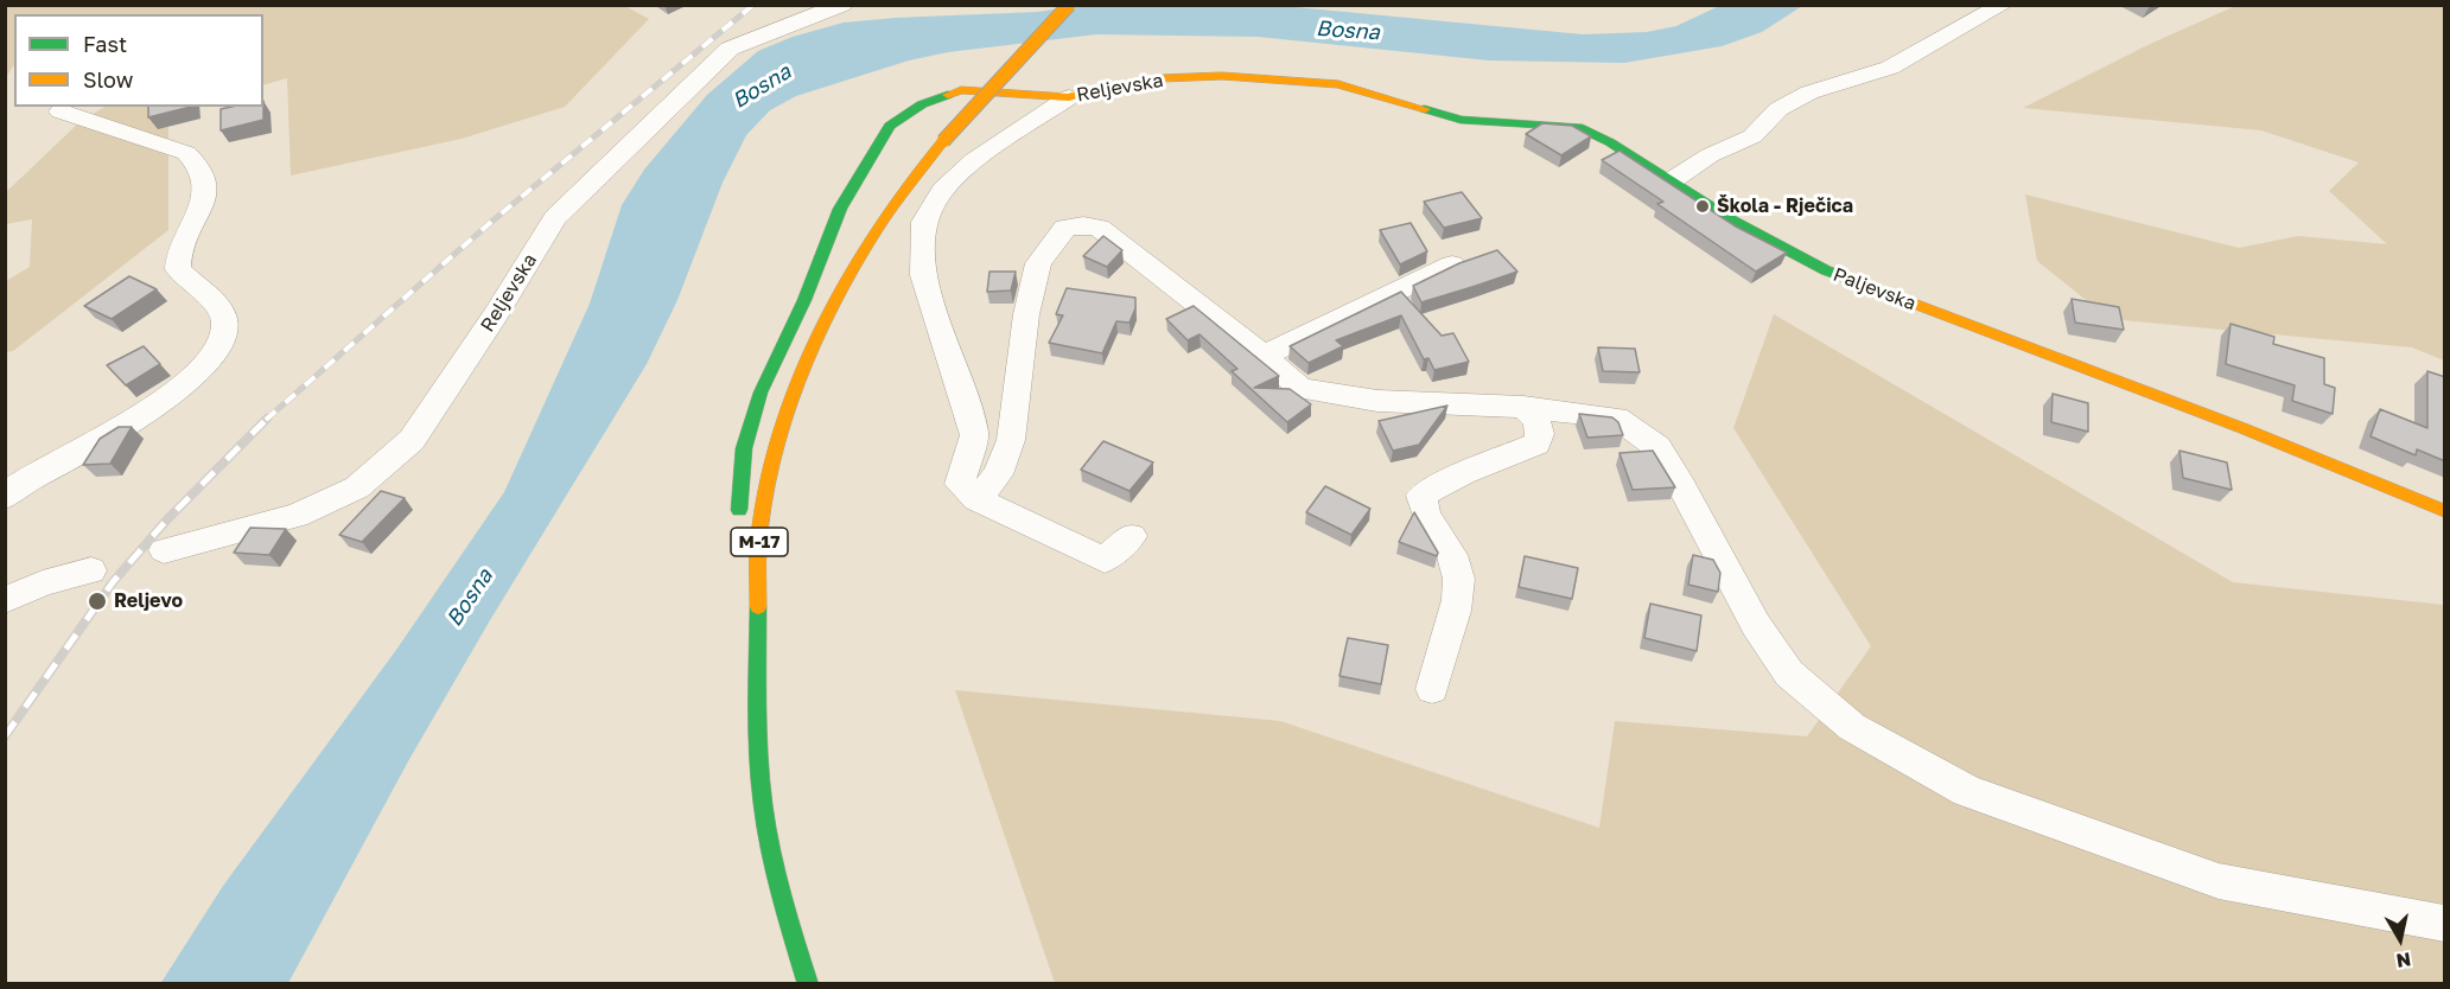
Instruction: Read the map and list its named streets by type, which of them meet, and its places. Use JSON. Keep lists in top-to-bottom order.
{
  "streets": {
    "street": ["Reljevska", "Paljevska", "M-17"]
  },
  "crossings": [
    ["Reljevska", "Paljevska"]
  ],
  "water": ["Bosna"],
  "places": ["Škola - Rječica", "Reljevo"],
  "legend": ["Fast", "Slow"],
  "north": "bottom"
}
